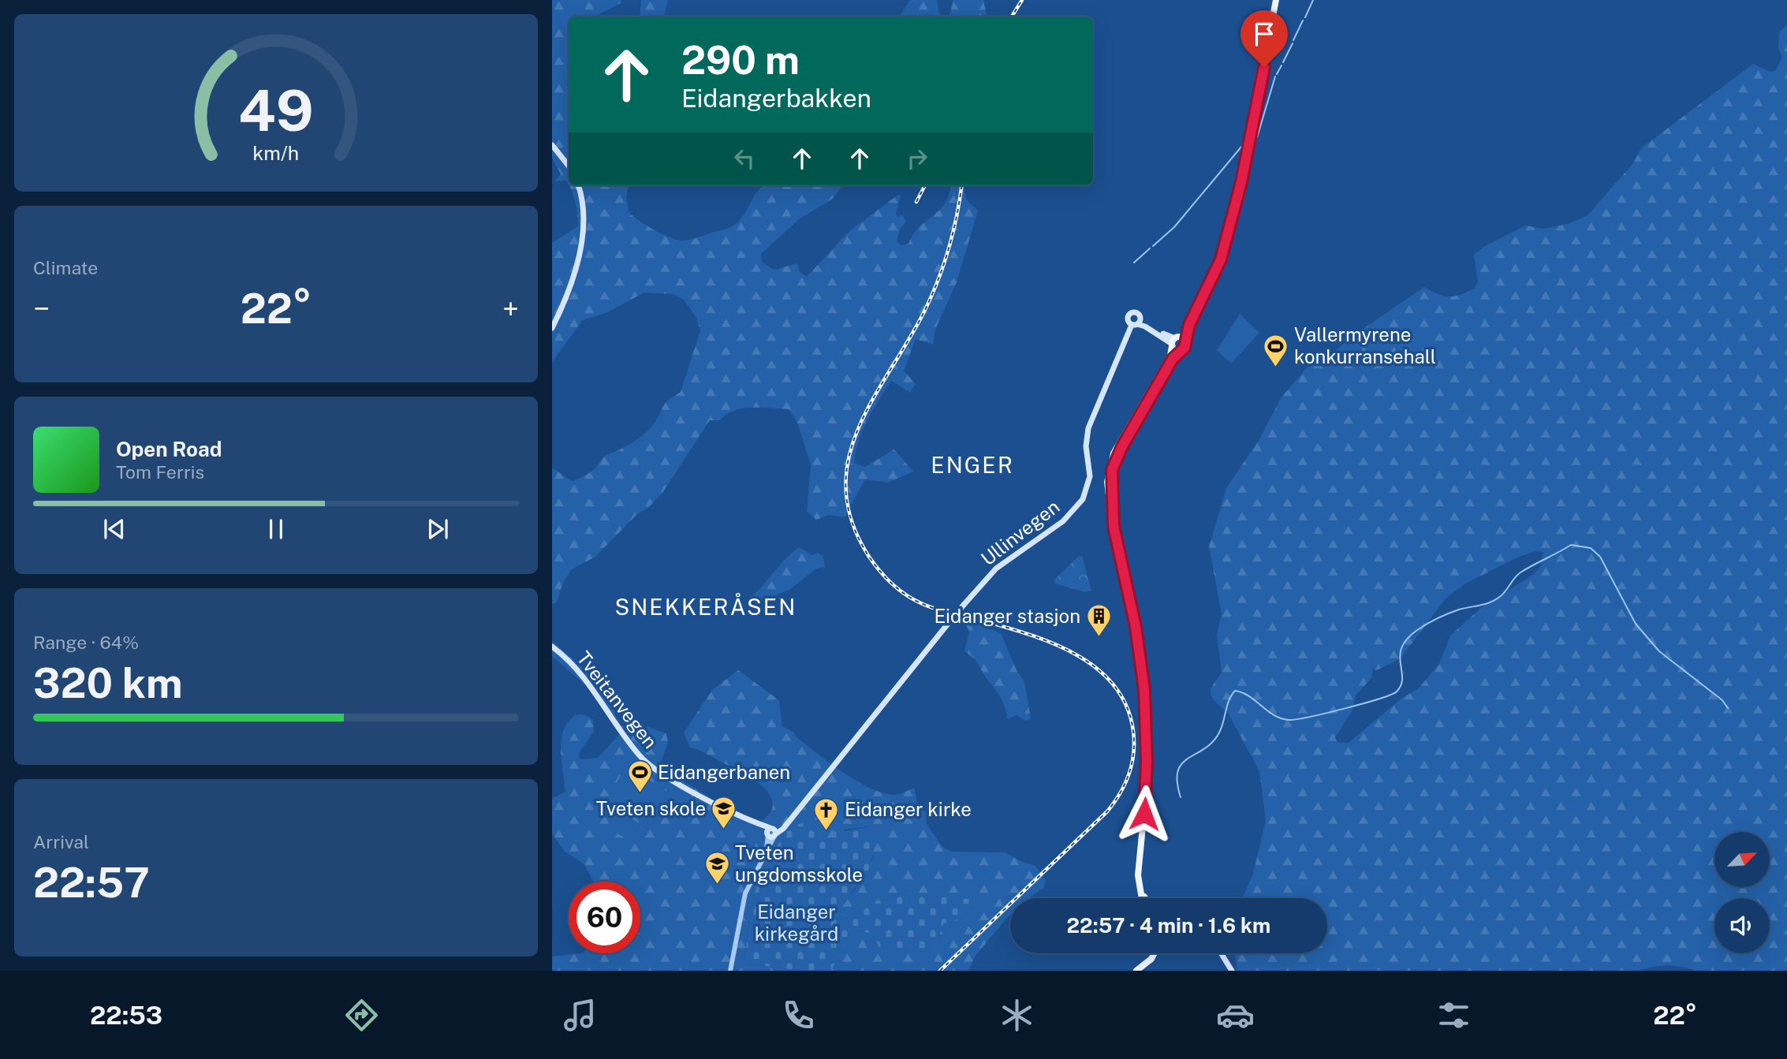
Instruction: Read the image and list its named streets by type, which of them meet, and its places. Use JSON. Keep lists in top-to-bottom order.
{
  "streets": {
    "main road": ["Ullinvegen", "Tveitanvegen"]
  },
  "crossings": [
    ["Ullinvegen", "Tveitanvegen"]
  ],
  "districts": ["ENGER", "SNEKKERÅSEN"],
  "parks": ["Eidanger kirkegård"],
  "places": {
    "sports": ["Vallermyrene konkurransehall", "Eidangerbanen"],
    "building": ["Eidanger stasjon"],
    "school or university": ["Tveten skole", "Tveten ungdomsskole"],
    "church": ["Eidanger kirke"]
  },
  "north": "top right",
  "page": {
    "turn": ["290 m", "Eidangerbakken"],
    "tile": [
      "Climate",
      ["Range · 64%", "320 km"],
      ["Arrival", "22:57"]
    ],
    "heat": ["−", "22°", "+"],
    "song": ["Open Road", "Tom Ferris"],
    "limit": "60",
    "trip": "22:57 · 4 min · 1.6 km",
    "tabs": ["22:53", "22°"],
    "gauge": ["49", "km/h"]
  }
}
